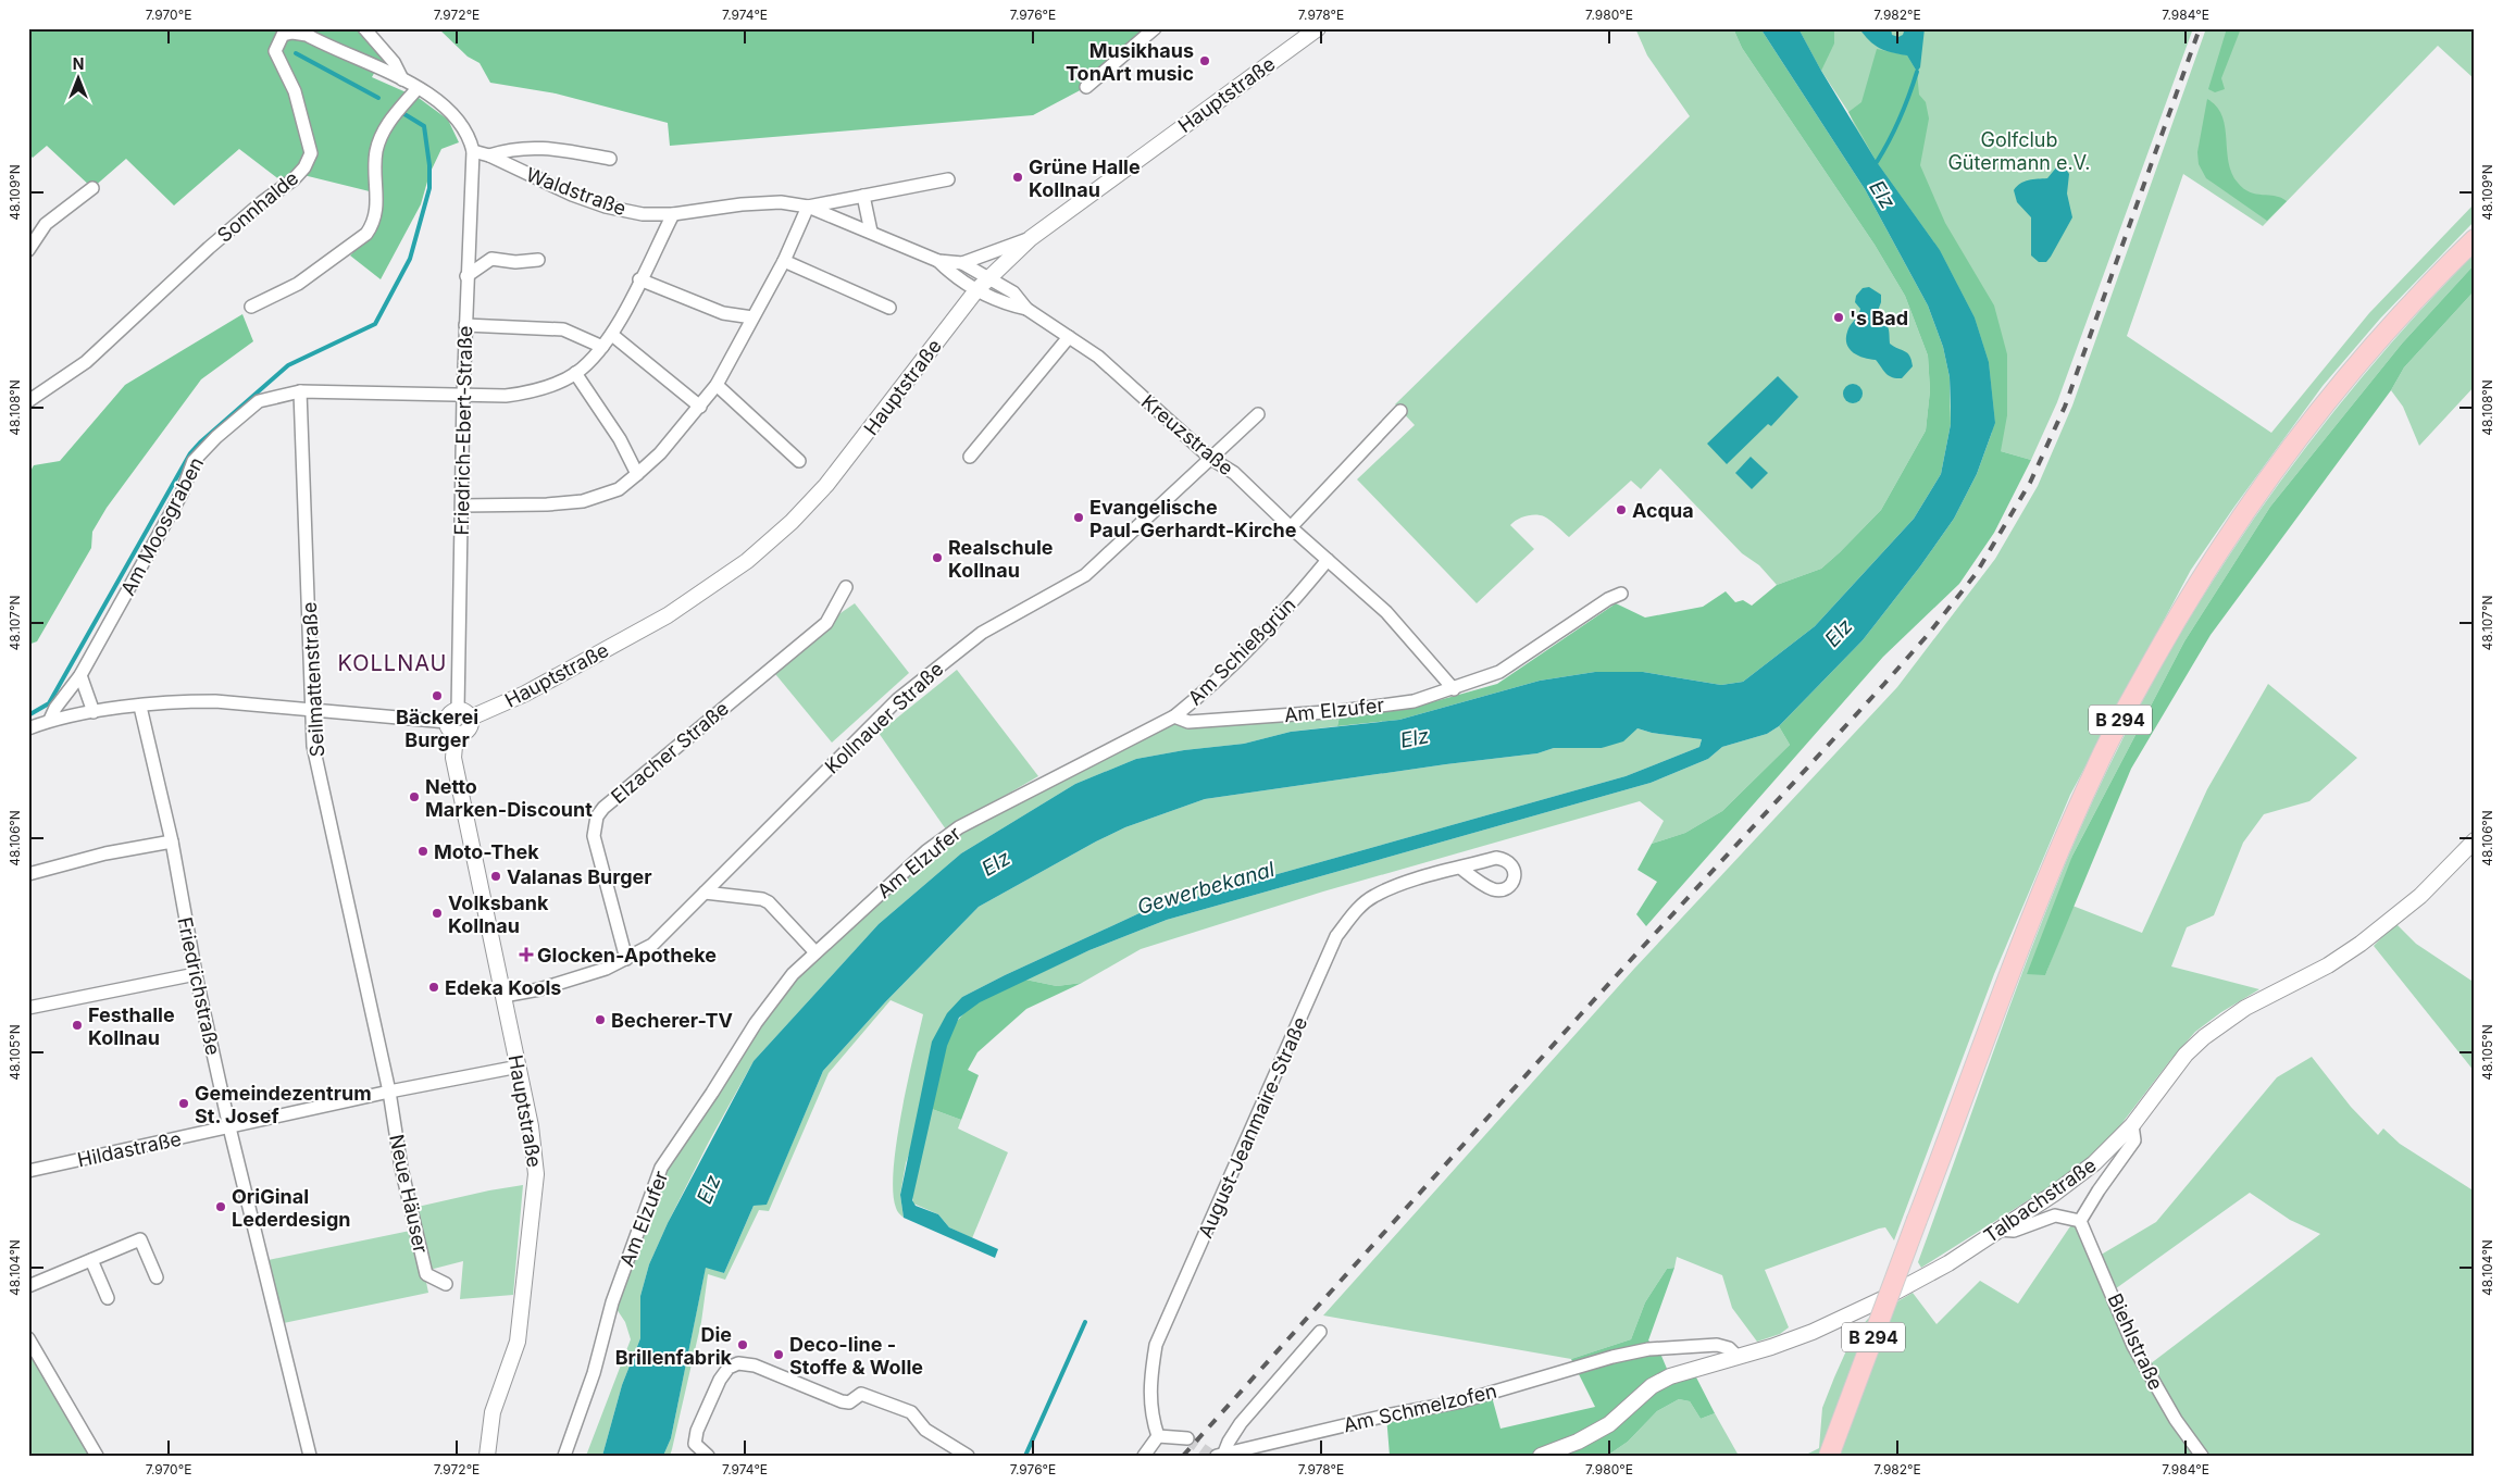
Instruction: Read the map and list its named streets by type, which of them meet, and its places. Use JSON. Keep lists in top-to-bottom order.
{
  "streets": {
    "highway": ["B 294"],
    "street": [
      "Hauptstraße",
      "Waldstraße",
      "Sonnhalde",
      "Friedrich-Ebert-Straße",
      "Kreuzstraße",
      "Am Moosgraben",
      "Am Schießgrün",
      "Seilmattenstraße",
      "Am Elzufer",
      "Kollnauer Straße",
      "Elzacher Straße",
      "Friedrichstraße",
      "August-Jeanmaire-Straße",
      "Hildastraße",
      "Neue Häuser",
      "Talbachstraße",
      "Biehlstraße",
      "Am Schmelzofen"
    ]
  },
  "crossings": [
    ["Hauptstraße", "Waldstraße"],
    ["Hauptstraße", "Friedrich-Ebert-Straße"],
    ["Hauptstraße", "Kreuzstraße"],
    ["Hauptstraße", "Kollnauer Straße"],
    ["Hauptstraße", "Hildastraße"],
    ["Waldstraße", "Friedrich-Ebert-Straße"],
    ["Waldstraße", "Kreuzstraße"],
    ["Friedrich-Ebert-Straße", "Am Moosgraben"],
    ["Kreuzstraße", "Am Schießgrün"],
    ["Kreuzstraße", "Am Elzufer"],
    ["Kreuzstraße", "Kollnauer Straße"],
    ["Am Moosgraben", "Seilmattenstraße"],
    ["Am Schießgrün", "Am Elzufer"],
    ["Seilmattenstraße", "Hildastraße"],
    ["Seilmattenstraße", "Neue Häuser"],
    ["Kollnauer Straße", "Elzacher Straße"],
    ["Friedrichstraße", "Hildastraße"],
    ["Hildastraße", "Neue Häuser"],
    ["Talbachstraße", "Am Schmelzofen"]
  ],
  "districts": ["KOLLNAU"],
  "water": ["Elz", "Gewerbekanal"],
  "parks": ["Golfclub Gütermann e.V."],
  "places": {
    "other": [
      "Musikhaus TonArt music",
      "Grüne Halle Kollnau",
      "'s Bad",
      "Acqua",
      "Evangelische Paul-Gerhardt-Kirche",
      "Realschule Kollnau",
      "Bäckerei Burger",
      "Netto Marken-Discount",
      "Moto-Thek",
      "Valanas Burger",
      "Volksbank Kollnau",
      "Edeka Kools",
      "Becherer-TV",
      "Festhalle Kollnau",
      "Gemeindezentrum St. Josef",
      "OriGinal Lederdesign",
      "Die Brillenfabrik",
      "Deco-line - Stoffe & Wolle"
    ],
    "health": ["Glocken-Apotheke"]
  },
  "north": "top",
  "coordinates": [
    "7.970°E",
    "7.972°E",
    "7.974°E",
    "7.976°E",
    "7.978°E",
    "7.980°E",
    "7.982°E",
    "7.984°E",
    "48.109°N",
    "48.108°N",
    "48.107°N",
    "48.106°N",
    "48.105°N",
    "48.104°N"
  ]
}
